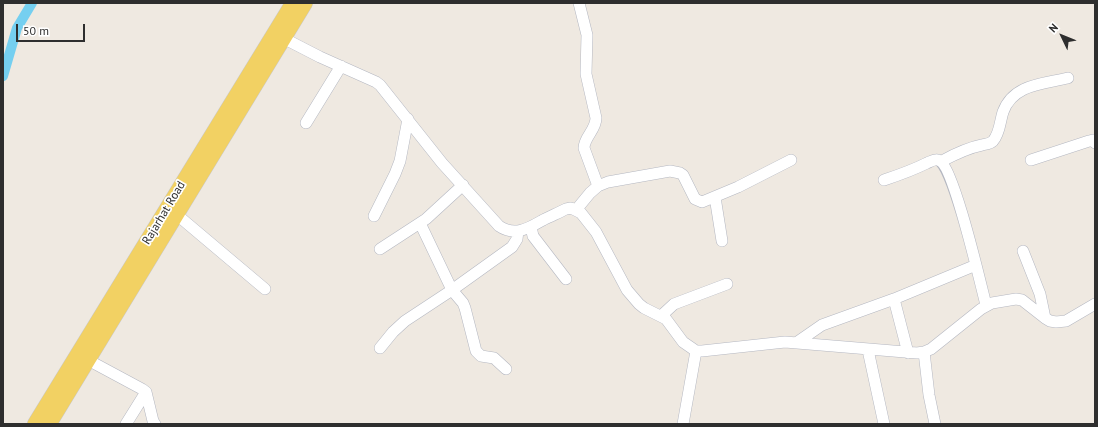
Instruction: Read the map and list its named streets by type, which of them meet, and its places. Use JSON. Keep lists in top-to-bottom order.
{
  "streets": {
    "main road": ["Rajarhat Road"]
  },
  "scale_bar": "50 m",
  "north": "top left"
}
